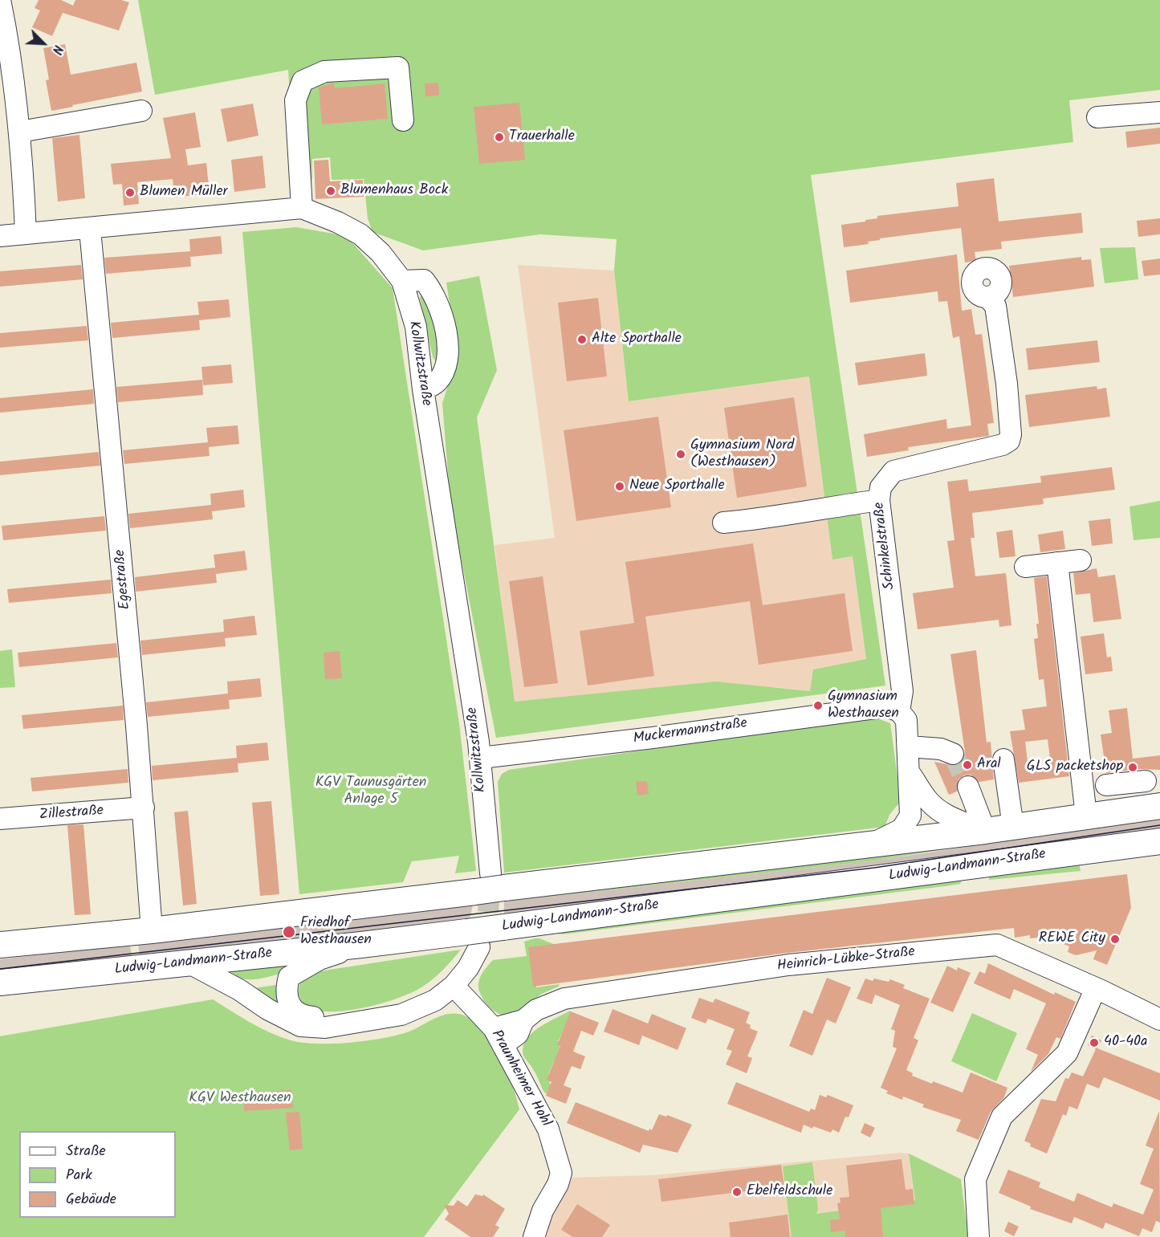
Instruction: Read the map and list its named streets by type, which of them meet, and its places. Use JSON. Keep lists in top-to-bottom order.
{
  "streets": {
    "main road": ["Ludwig-Landmann-Straße"],
    "street": [
      "Kollwitzstraße",
      "Schinkelstraße",
      "Egestraße",
      "Muckermannstraße",
      "Zillestraße",
      "Heinrich-Lübke-Straße",
      "Praunheimer Hohl"
    ]
  },
  "crossings": [
    ["Kollwitzstraße", "Egestraße"],
    ["Kollwitzstraße", "Muckermannstraße"],
    ["Schinkelstraße", "Muckermannstraße"],
    ["Egestraße", "Zillestraße"],
    ["Heinrich-Lübke-Straße", "Praunheimer Hohl"]
  ],
  "parks": ["KGV Taunusgärten Anlage 5", "KGV Westhausen"],
  "places": [
    "Trauerhalle",
    "Blumenhaus Bock",
    "Blumen Müller",
    "Alte Sporthalle",
    "Gymnasium Nord (Westhausen)",
    "Neue Sporthalle",
    "Gymnasium Westhausen",
    "Aral",
    "GLS packetshop",
    "Friedhof Westhausen",
    "REWE City",
    "40-40a",
    "Ebelfeldschule"
  ],
  "legend": ["Straße", "Park", "Gebäude"],
  "north": "bottom right"
}
